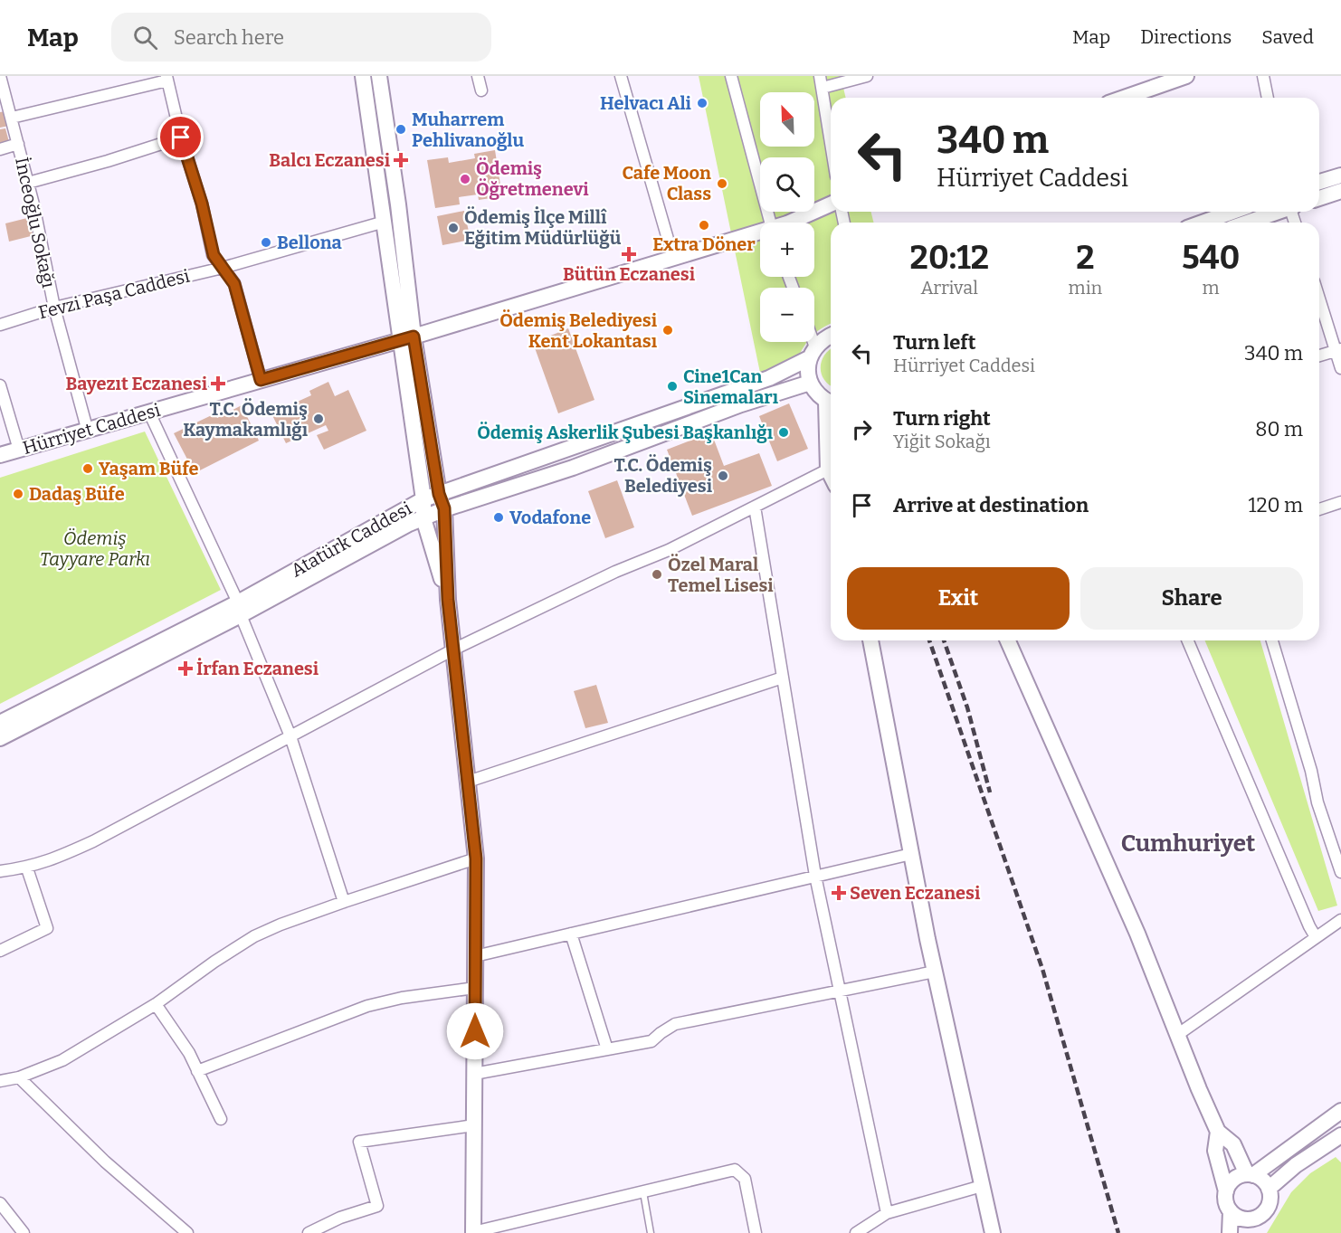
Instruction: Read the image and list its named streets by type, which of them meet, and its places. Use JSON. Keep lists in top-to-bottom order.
{
  "streets": {
    "street": [
      "İnceoğlu Sokağı",
      "Fevzi Paşa Caddesi",
      "Hürriyet Caddesi",
      "Atatürk Caddesi"
    ]
  },
  "crossings": [
    ["İnceoğlu Sokağı", "Fevzi Paşa Caddesi"],
    ["İnceoğlu Sokağı", "Hürriyet Caddesi"]
  ],
  "districts": ["Cumhuriyet"],
  "parks": ["Ödemiş Tayyare Parkı"],
  "places": {
    "other": [
      "Helvacı Ali",
      "Muharrem Pehlivanoğlu",
      "Ödemiş Öğretmenevi",
      "Cafe Moon Class",
      "Extra Döner",
      "Ödemiş İlçe Millî Eğitim Müdürlüğü",
      "Bellona",
      "Ödemiş Belediyesi Kent Lokantası",
      "Cine1Can Sinemaları",
      "T.C. Ödemiş Kaymakamlığı",
      "Ödemiş Askerlik Şubesi Başkanlığı",
      "Yaşam Büfe",
      "T.C. Ödemiş Belediyesi",
      "Dadaş Büfe",
      "Vodafone",
      "Özel Maral Temel Lisesi"
    ],
    "health": [
      "Balcı Eczanesi",
      "Bütün Eczanesi",
      "Bayezıt Eczanesi",
      "İrfan Eczanesi",
      "Seven Eczanesi"
    ]
  },
  "north": "top left",
  "page": {
    "header": "Map",
    "search": "Search here",
    "nav": ["Map", "Directions", "Saved"],
    "map_buttons": ["+", "−"],
    "turn": ["340 m", "Hürriyet Caddesi"],
    "eta": [
      "20:12",
      "Arrival",
      "2",
      "min",
      "540",
      "m"
    ],
    "list": [
      {
        "name": "Turn left",
        "note": "Hürriyet Caddesi",
        "value": "340 m"
      },
      {
        "name": "Turn right",
        "note": "Yiğit Sokağı",
        "value": "80 m"
      },
      {
        "name": "Arrive at destination",
        "value": "120 m"
      }
    ],
    "buttons": ["Exit", "Share"]
  }
}
